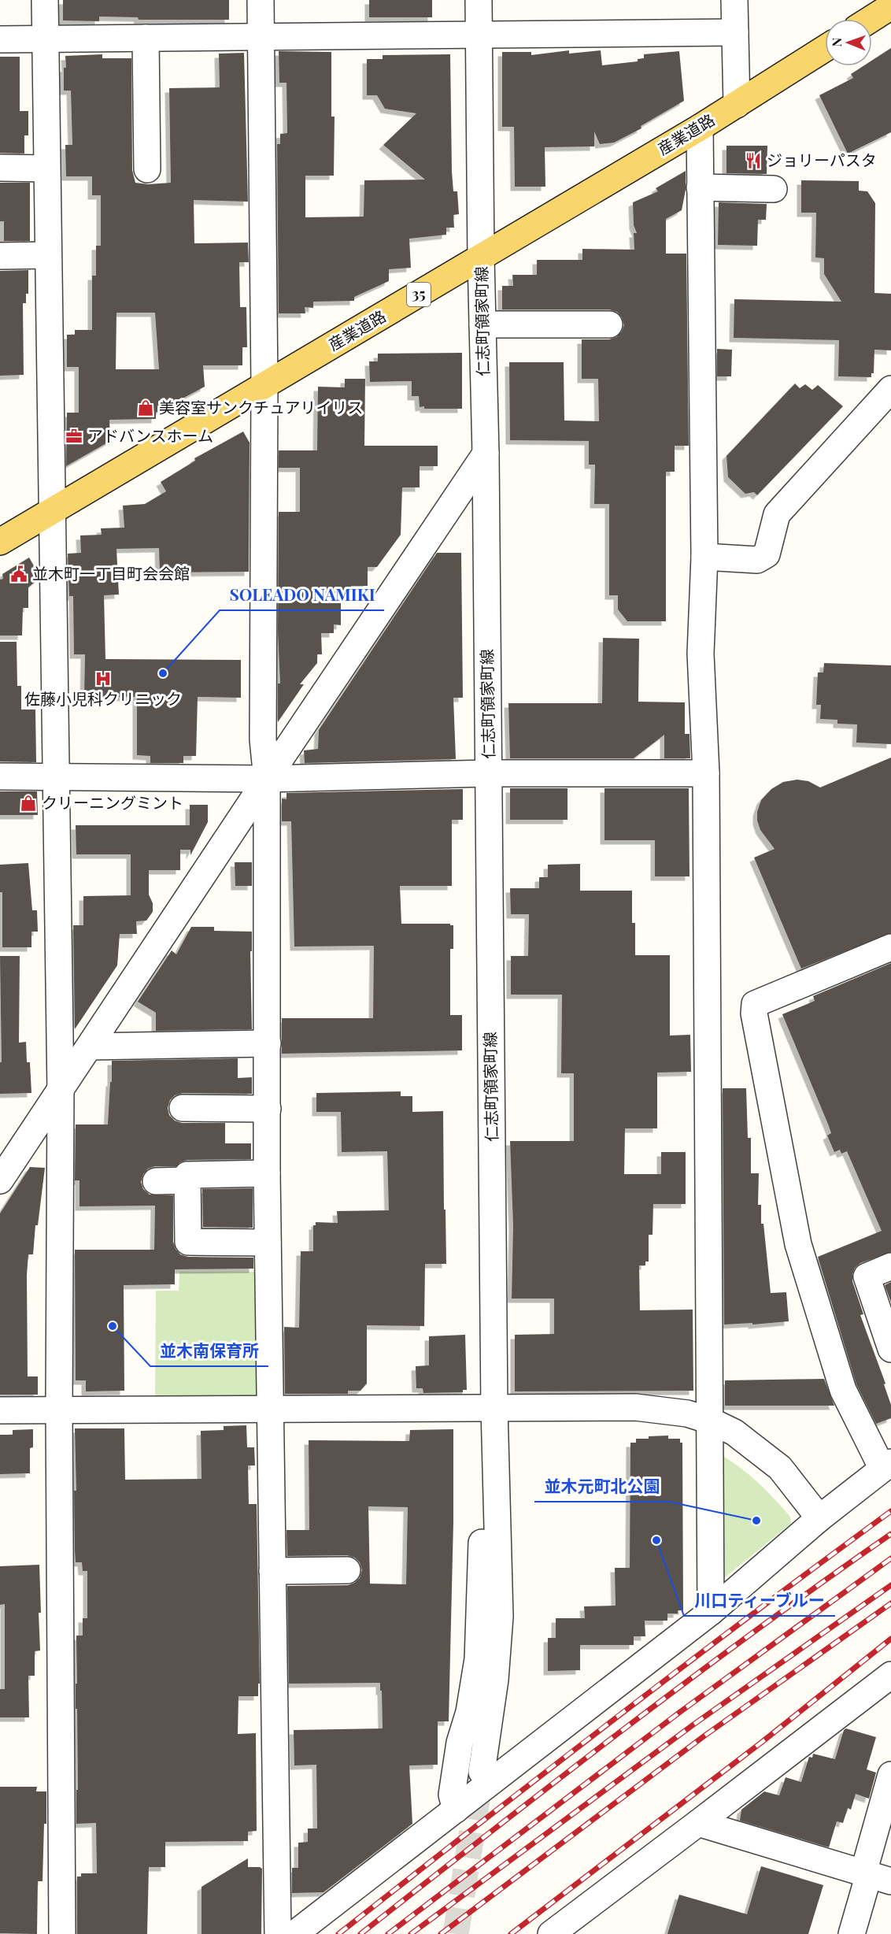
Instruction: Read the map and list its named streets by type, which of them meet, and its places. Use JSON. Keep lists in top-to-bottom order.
{
  "streets": {
    "main road": ["産業道路", "35"],
    "street": ["仁志町領家町線"]
  },
  "crossings": [
    ["産業道路", "仁志町領家町線"]
  ],
  "places": {
    "restaurant": ["ジョリーパスタ"],
    "shop": ["美容室サンクチュアリイリス", "クリーニングミント"],
    "office": ["アドバンスホーム"],
    "public building": ["並木町一丁目町会会館"],
    "other": [
      "SOLEADO NAMIKI",
      "並木南保育所",
      "並木元町北公園",
      "川口ティーブルー"
    ],
    "hospital": ["佐藤小児科クリニック"]
  },
  "north": "left"
}
